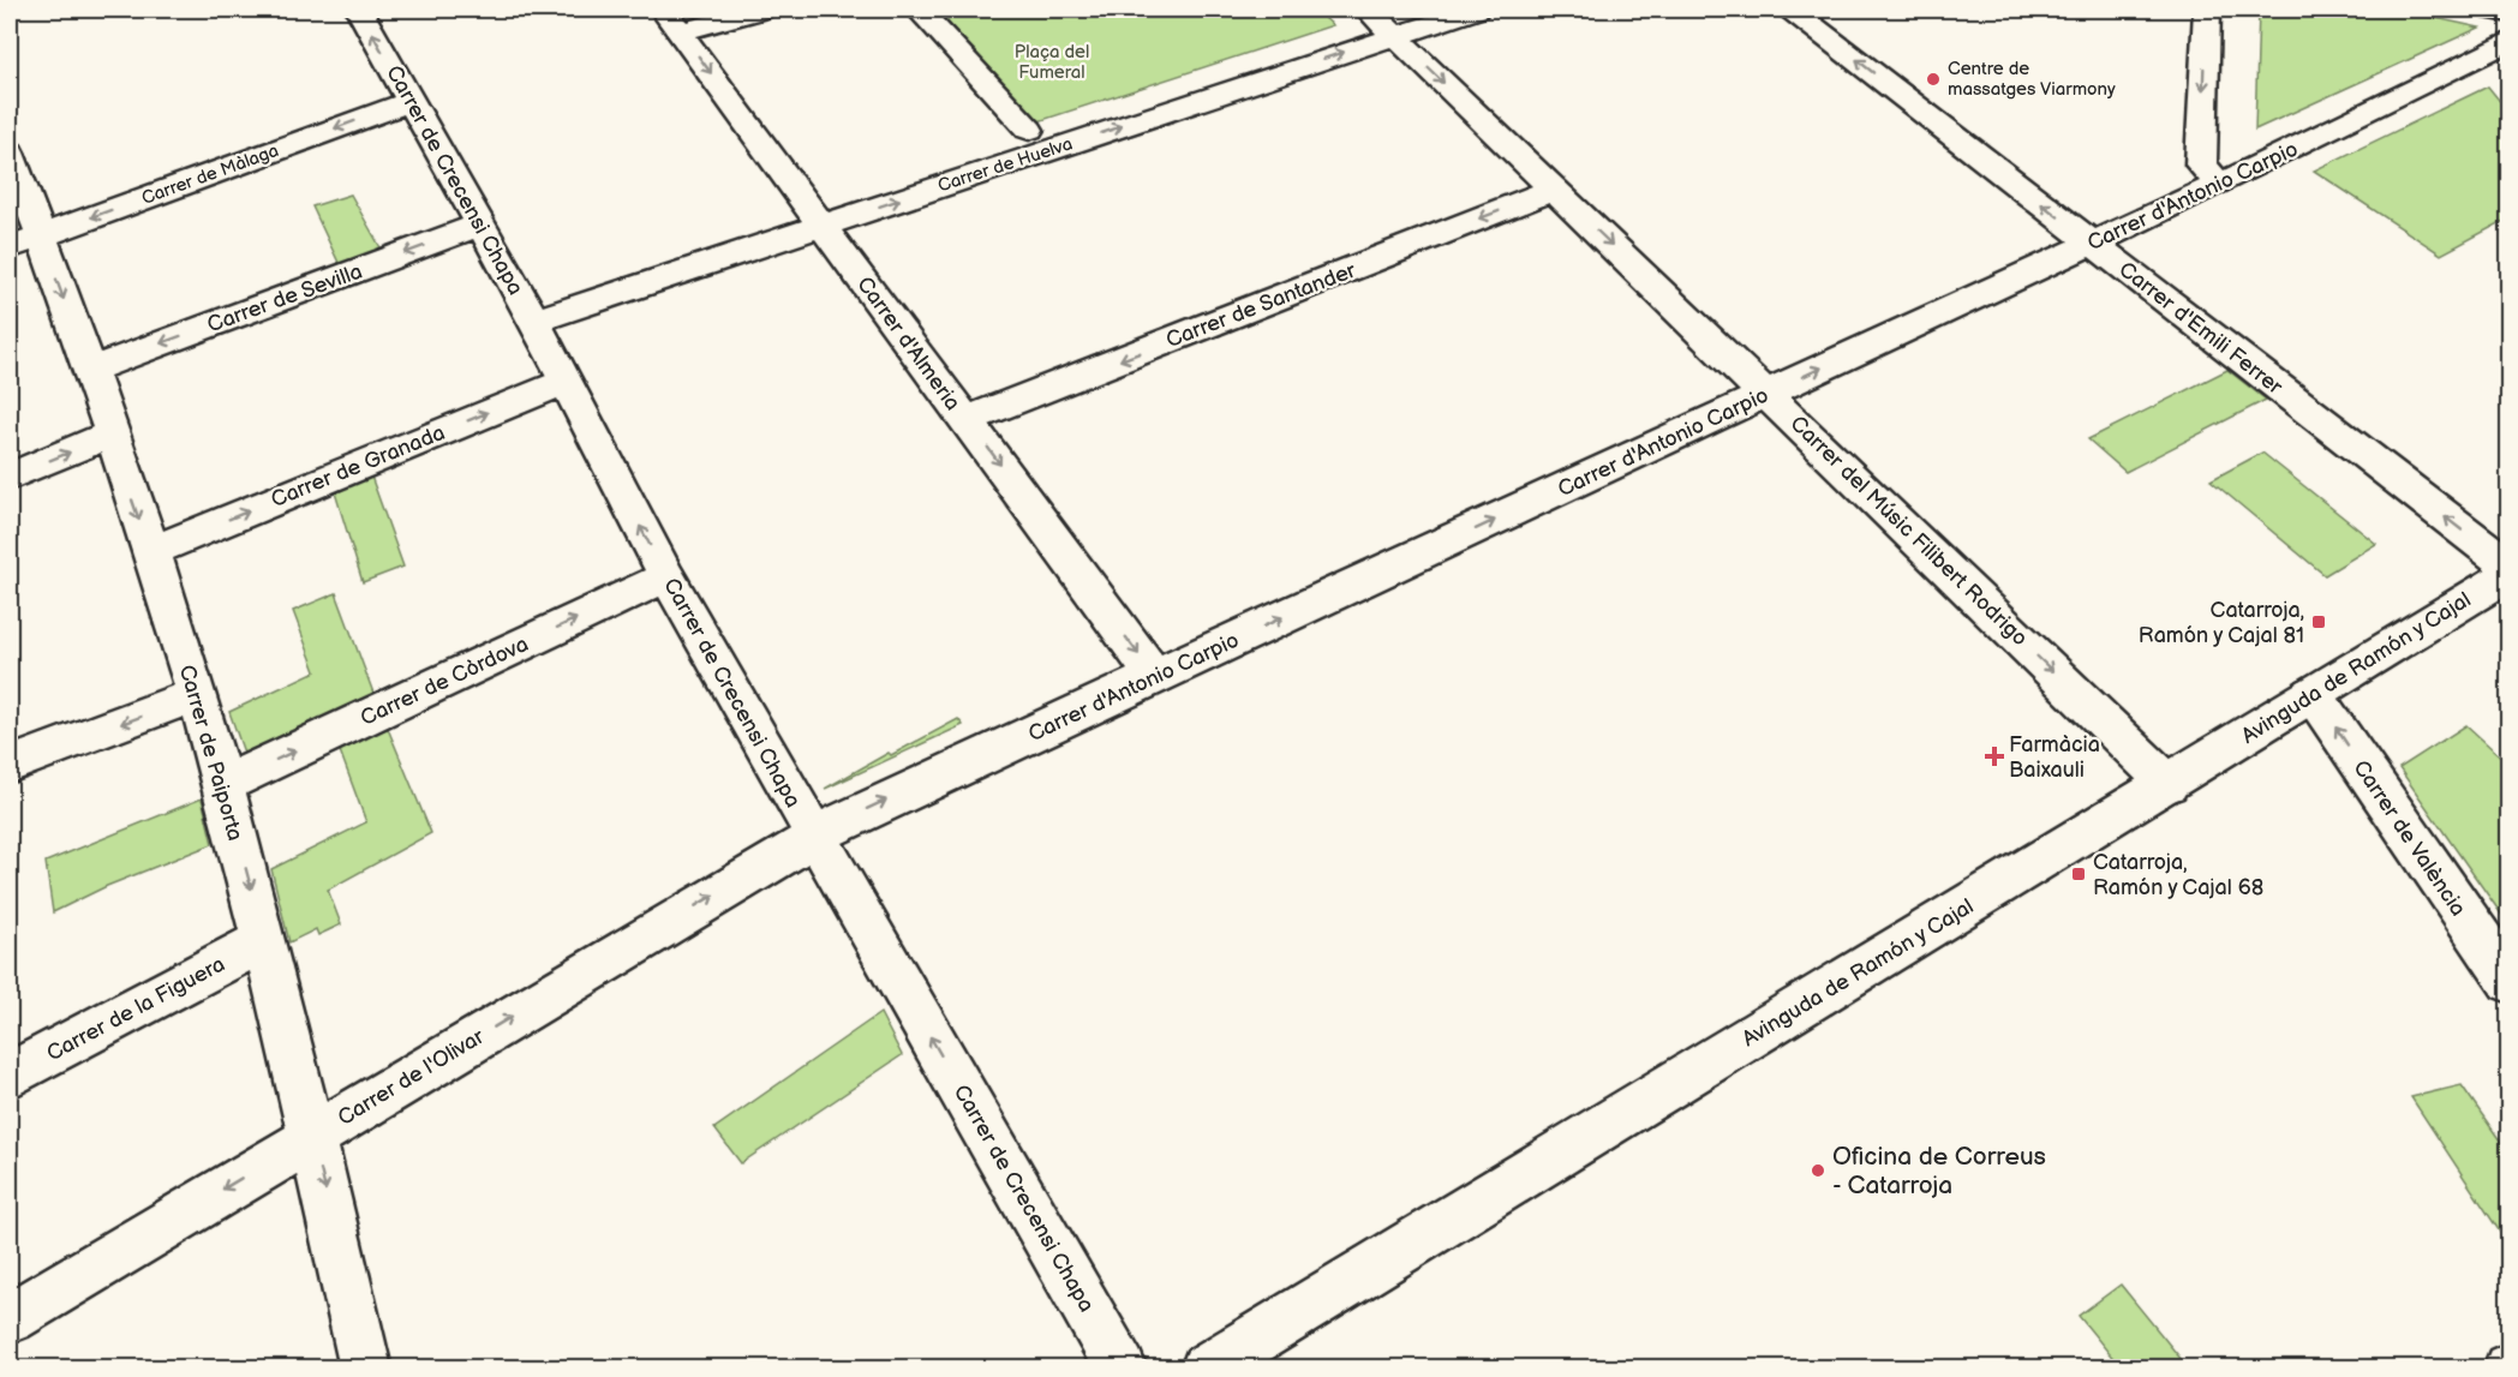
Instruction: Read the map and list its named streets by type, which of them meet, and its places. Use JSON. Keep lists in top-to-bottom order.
{
  "streets": {
    "street": [
      "Carrer de Huelva",
      "Carrer de Màlaga",
      "Carrer de Crecensi Chapa",
      "Carrer d'Antonio Carpio",
      "Carrer de Sevilla",
      "Carrer de Santander",
      "Carrer d'Emili Ferrer",
      "Carrer d'Almeria",
      "Carrer de Granada",
      "Carrer del Músic Filibert Rodrigo",
      "Avinguda de Ramón y Cajal",
      "Carrer de Còrdova",
      "Carrer de Paiporta",
      "Carrer de València",
      "Carrer de la Figuera",
      "Carrer de l'Olivar"
    ]
  },
  "crossings": [
    ["Carrer de Huelva", "Carrer de Crecensi Chapa"],
    ["Carrer de Huelva", "Carrer d'Almeria"],
    ["Carrer de Huelva", "Carrer del Músic Filibert Rodrigo"],
    ["Carrer de Màlaga", "Carrer de Crecensi Chapa"],
    ["Carrer de Màlaga", "Carrer de Paiporta"],
    ["Carrer de Crecensi Chapa", "Carrer d'Antonio Carpio"],
    ["Carrer de Crecensi Chapa", "Carrer de Sevilla"],
    ["Carrer de Crecensi Chapa", "Carrer de Granada"],
    ["Carrer de Crecensi Chapa", "Carrer de Còrdova"],
    ["Carrer de Crecensi Chapa", "Carrer de l'Olivar"],
    ["Carrer d'Antonio Carpio", "Carrer d'Emili Ferrer"],
    ["Carrer d'Antonio Carpio", "Carrer d'Almeria"],
    ["Carrer d'Antonio Carpio", "Carrer del Músic Filibert Rodrigo"],
    ["Carrer d'Antonio Carpio", "Carrer de l'Olivar"],
    ["Carrer de Sevilla", "Carrer de Paiporta"],
    ["Carrer de Santander", "Carrer d'Almeria"],
    ["Carrer de Santander", "Carrer del Músic Filibert Rodrigo"],
    ["Carrer de Granada", "Carrer de Paiporta"],
    ["Carrer del Músic Filibert Rodrigo", "Avinguda de Ramón y Cajal"],
    ["Avinguda de Ramón y Cajal", "Carrer de València"],
    ["Carrer de Còrdova", "Carrer de Paiporta"],
    ["Carrer de Paiporta", "Carrer de la Figuera"],
    ["Carrer de Paiporta", "Carrer de l'Olivar"]
  ],
  "one_way": [
    "Carrer de Huelva",
    "Carrer de Màlaga",
    "Carrer de Crecensi Chapa",
    "Carrer d'Antonio Carpio",
    "Carrer de Sevilla",
    "Carrer de Santander",
    "Carrer d'Emili Ferrer",
    "Carrer d'Almeria",
    "Carrer de Granada",
    "Carrer del Músic Filibert Rodrigo",
    "Carrer de Còrdova",
    "Carrer de Paiporta",
    "Carrer de València"
  ],
  "parks": ["Plaça del Fumeral"],
  "places": {
    "other": ["Centre de massatges Viarmony", "Oficina de Correus - Catarroja"],
    "transit": ["Catarroja, Ramón y Cajal 81", "Catarroja, Ramón y Cajal 68"],
    "health": ["Farmàcia Baixauli"]
  }
}
